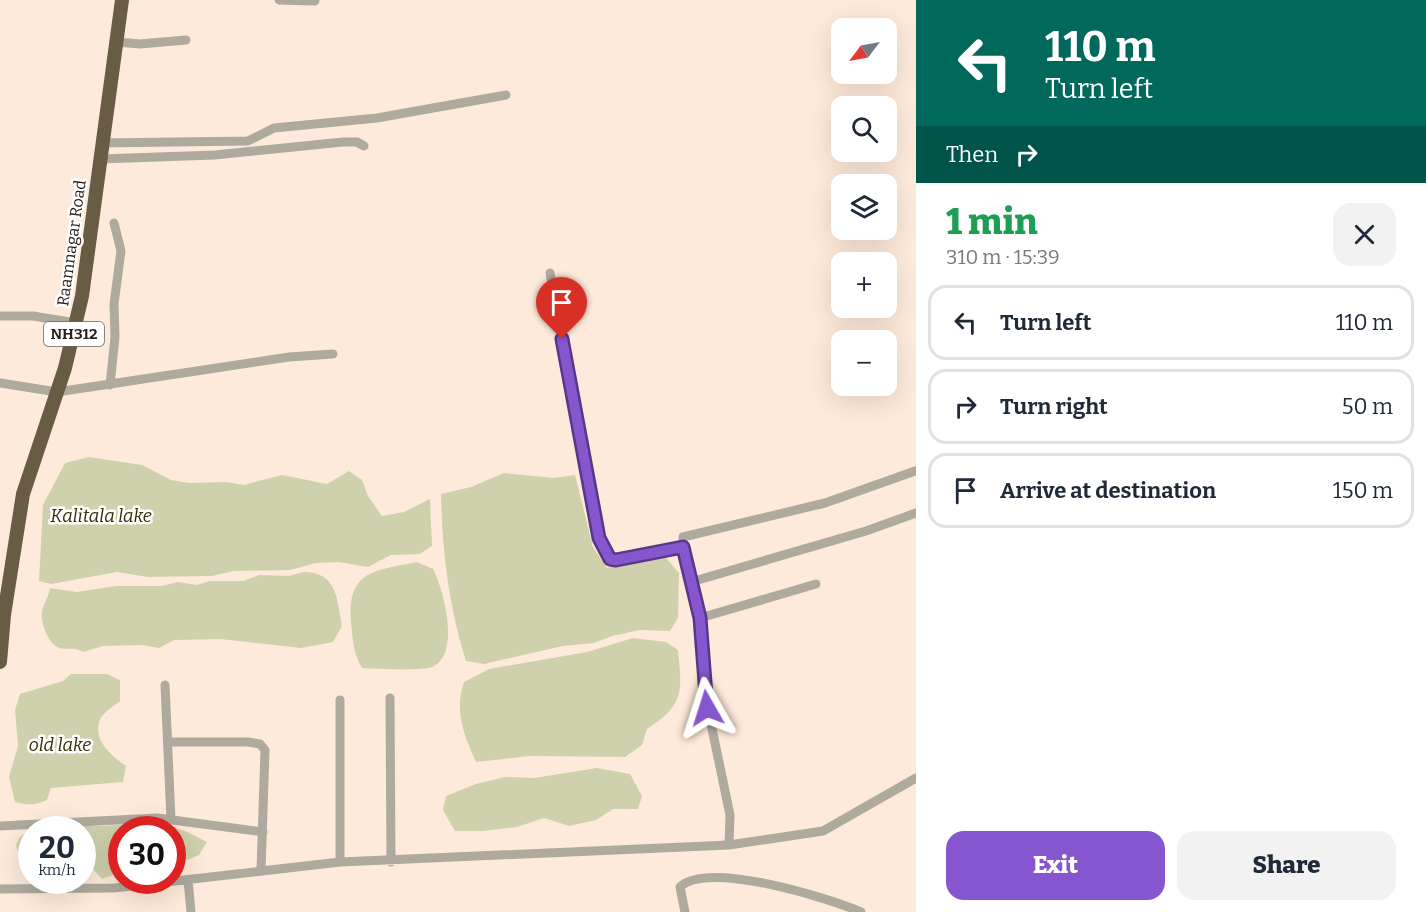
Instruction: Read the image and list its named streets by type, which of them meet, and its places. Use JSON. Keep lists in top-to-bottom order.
{
  "streets": {
    "highway": ["Raamnagar Road", "NH312"]
  },
  "water": ["Kalitala lake", "old lake"],
  "north": "bottom left",
  "page": {
    "turn": ["110 m", "Turn left"],
    "map_buttons": ["+", "−"],
    "then": "Then",
    "heading": ["1 min", "310 m · 15:39"],
    "list": [
      {
        "name": "Turn left",
        "value": "110 m"
      },
      {
        "name": "Turn right",
        "value": "50 m"
      },
      {
        "name": "Arrive at destination",
        "value": "150 m"
      }
    ],
    "speed": "20 km/h",
    "limit": "30",
    "buttons": ["Exit", "Share"]
  }
}
